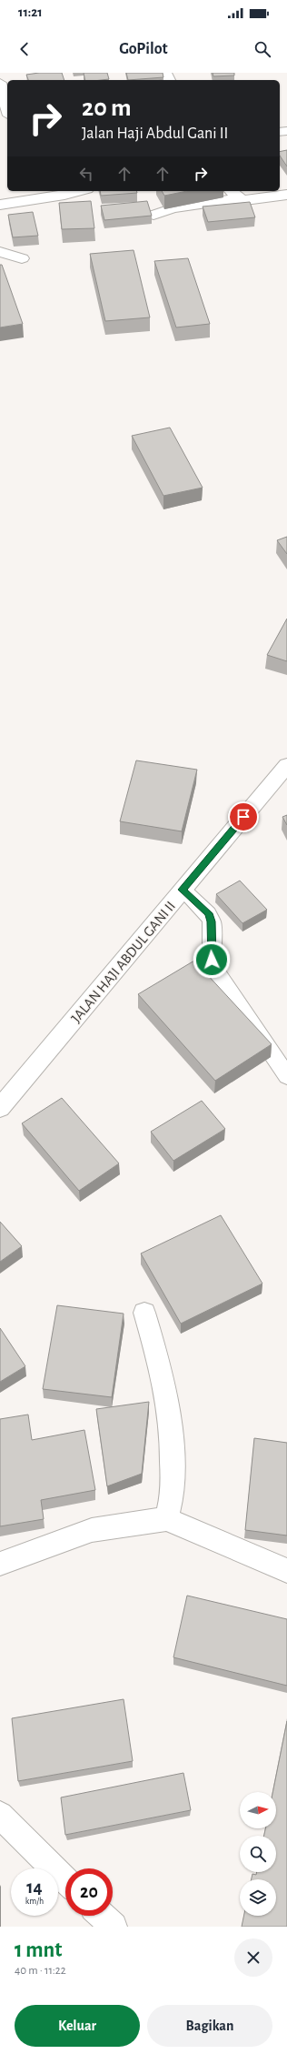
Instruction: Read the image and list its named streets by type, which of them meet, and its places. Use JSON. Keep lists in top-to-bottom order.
{
  "streets": {
    "street": ["JALAN HAJI ABDUL GANI II"]
  },
  "north": "right",
  "page": {
    "status": "11:21",
    "header": "GoPilot",
    "turn": ["20 m", "Jalan Haji Abdul Gani II"],
    "speed": "14 km/h",
    "limit": "20",
    "heading": ["1 mnt", "40 m · 11:22"],
    "buttons": ["Keluar", "Bagikan"]
  }
}
